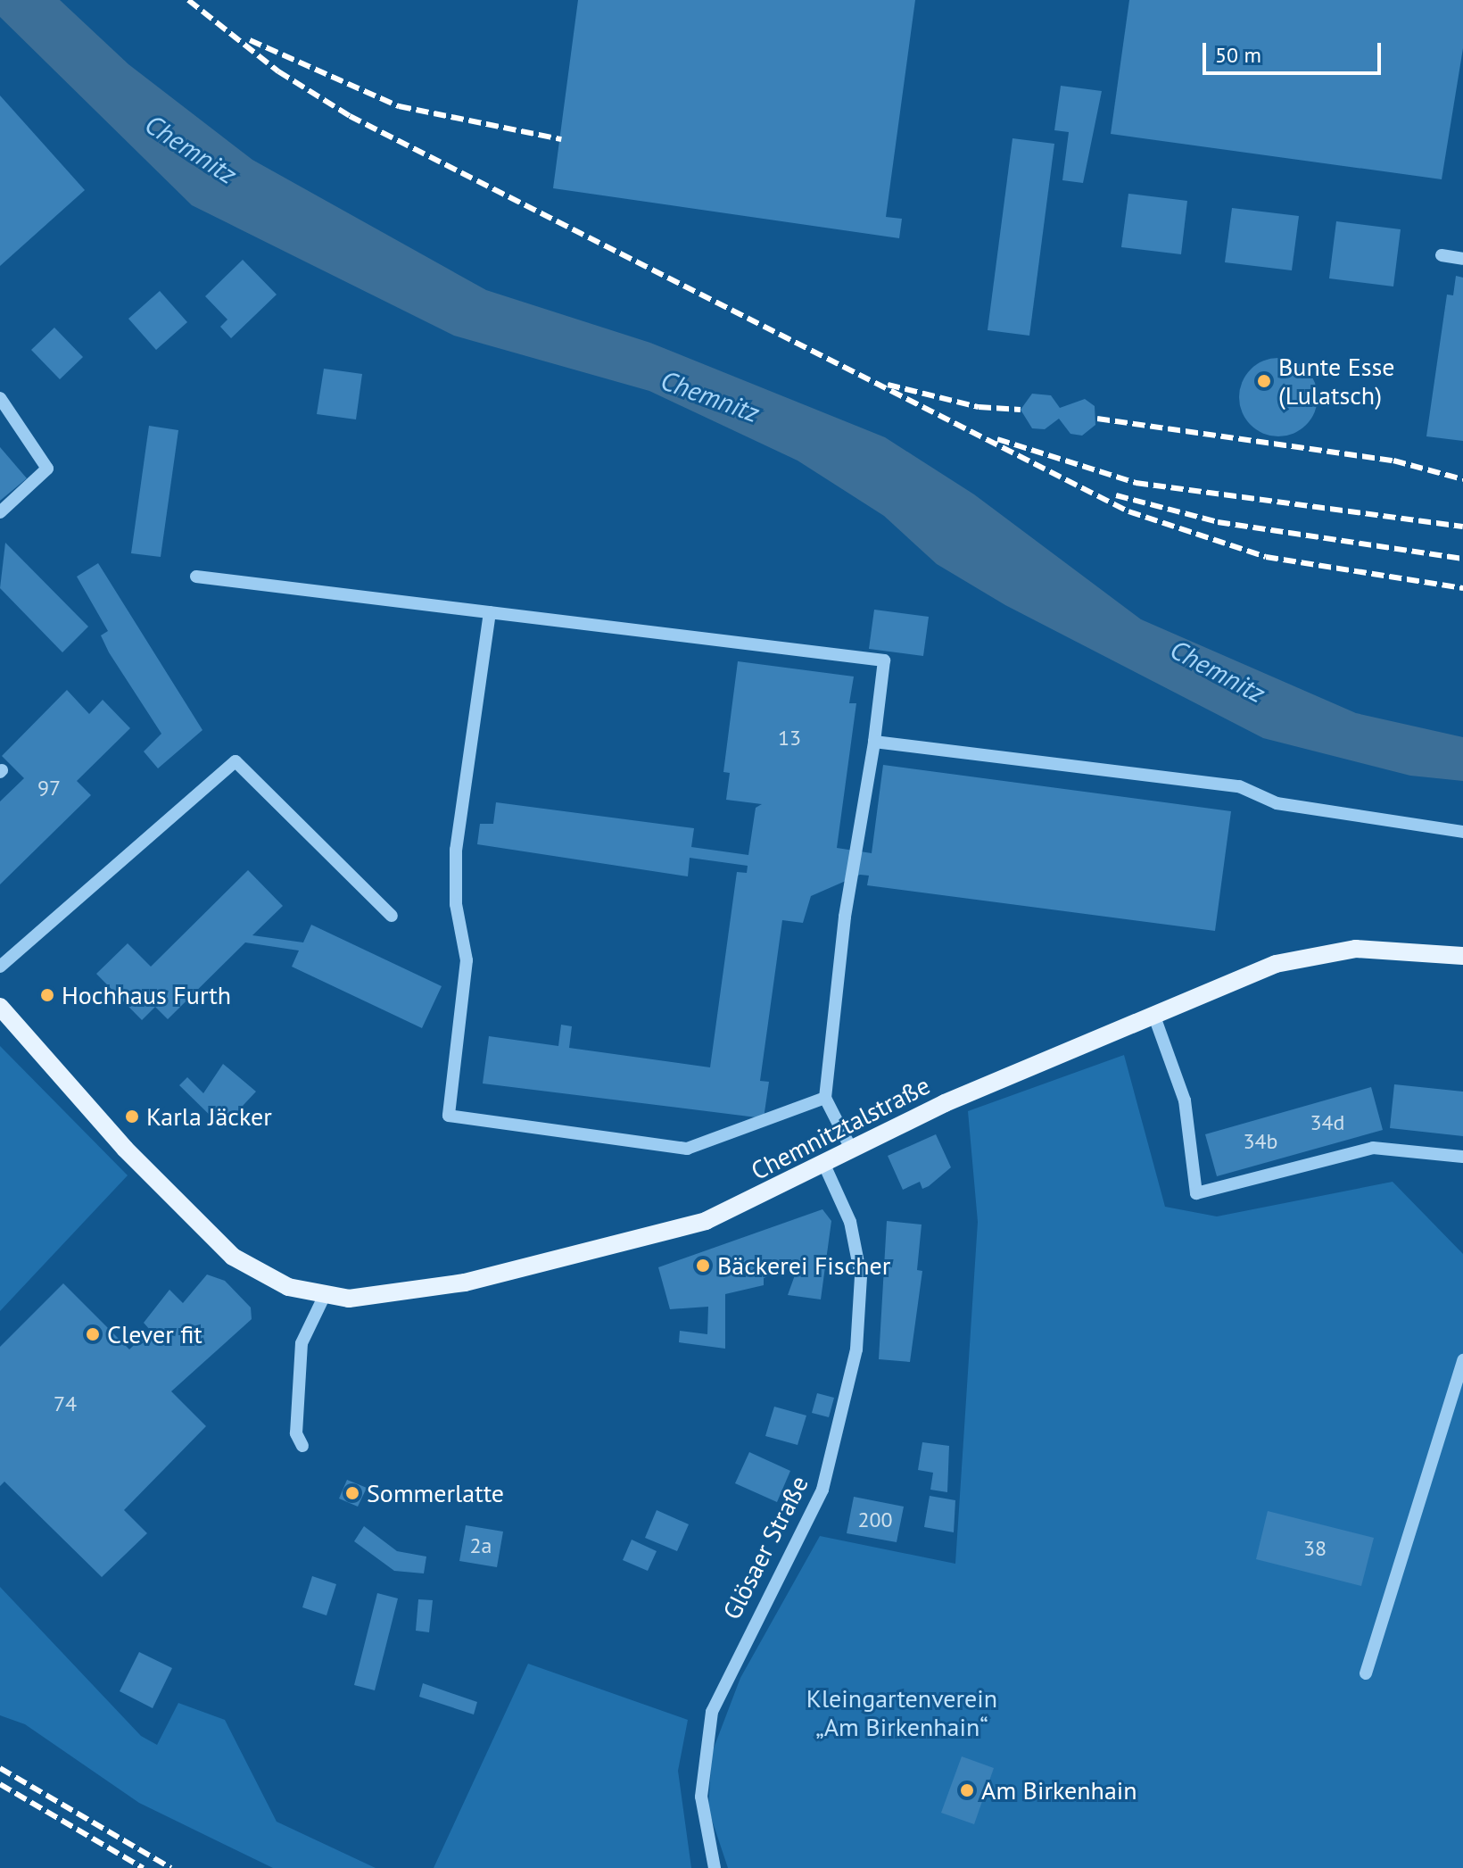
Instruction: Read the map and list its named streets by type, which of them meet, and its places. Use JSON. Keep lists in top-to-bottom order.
{
  "streets": {
    "main road": ["Chemnitztalstraße"],
    "street": ["Glösaer Straße"]
  },
  "crossings": [
    ["Chemnitztalstraße", "Glösaer Straße"]
  ],
  "water": ["Chemnitz"],
  "parks": ["Kleingartenverein „Am Birkenhain“"],
  "places": [
    "Bunte Esse (Lulatsch)",
    "Hochhaus Furth",
    "Karla Jäcker",
    "Bäckerei Fischer",
    "Clever fit",
    "Sommerlatte",
    "Am Birkenhain"
  ],
  "house_numbers": [
    "13",
    "97",
    "34d",
    "34b",
    "74",
    "200",
    "2a",
    "38"
  ],
  "scale_bar": "50 m"
}
